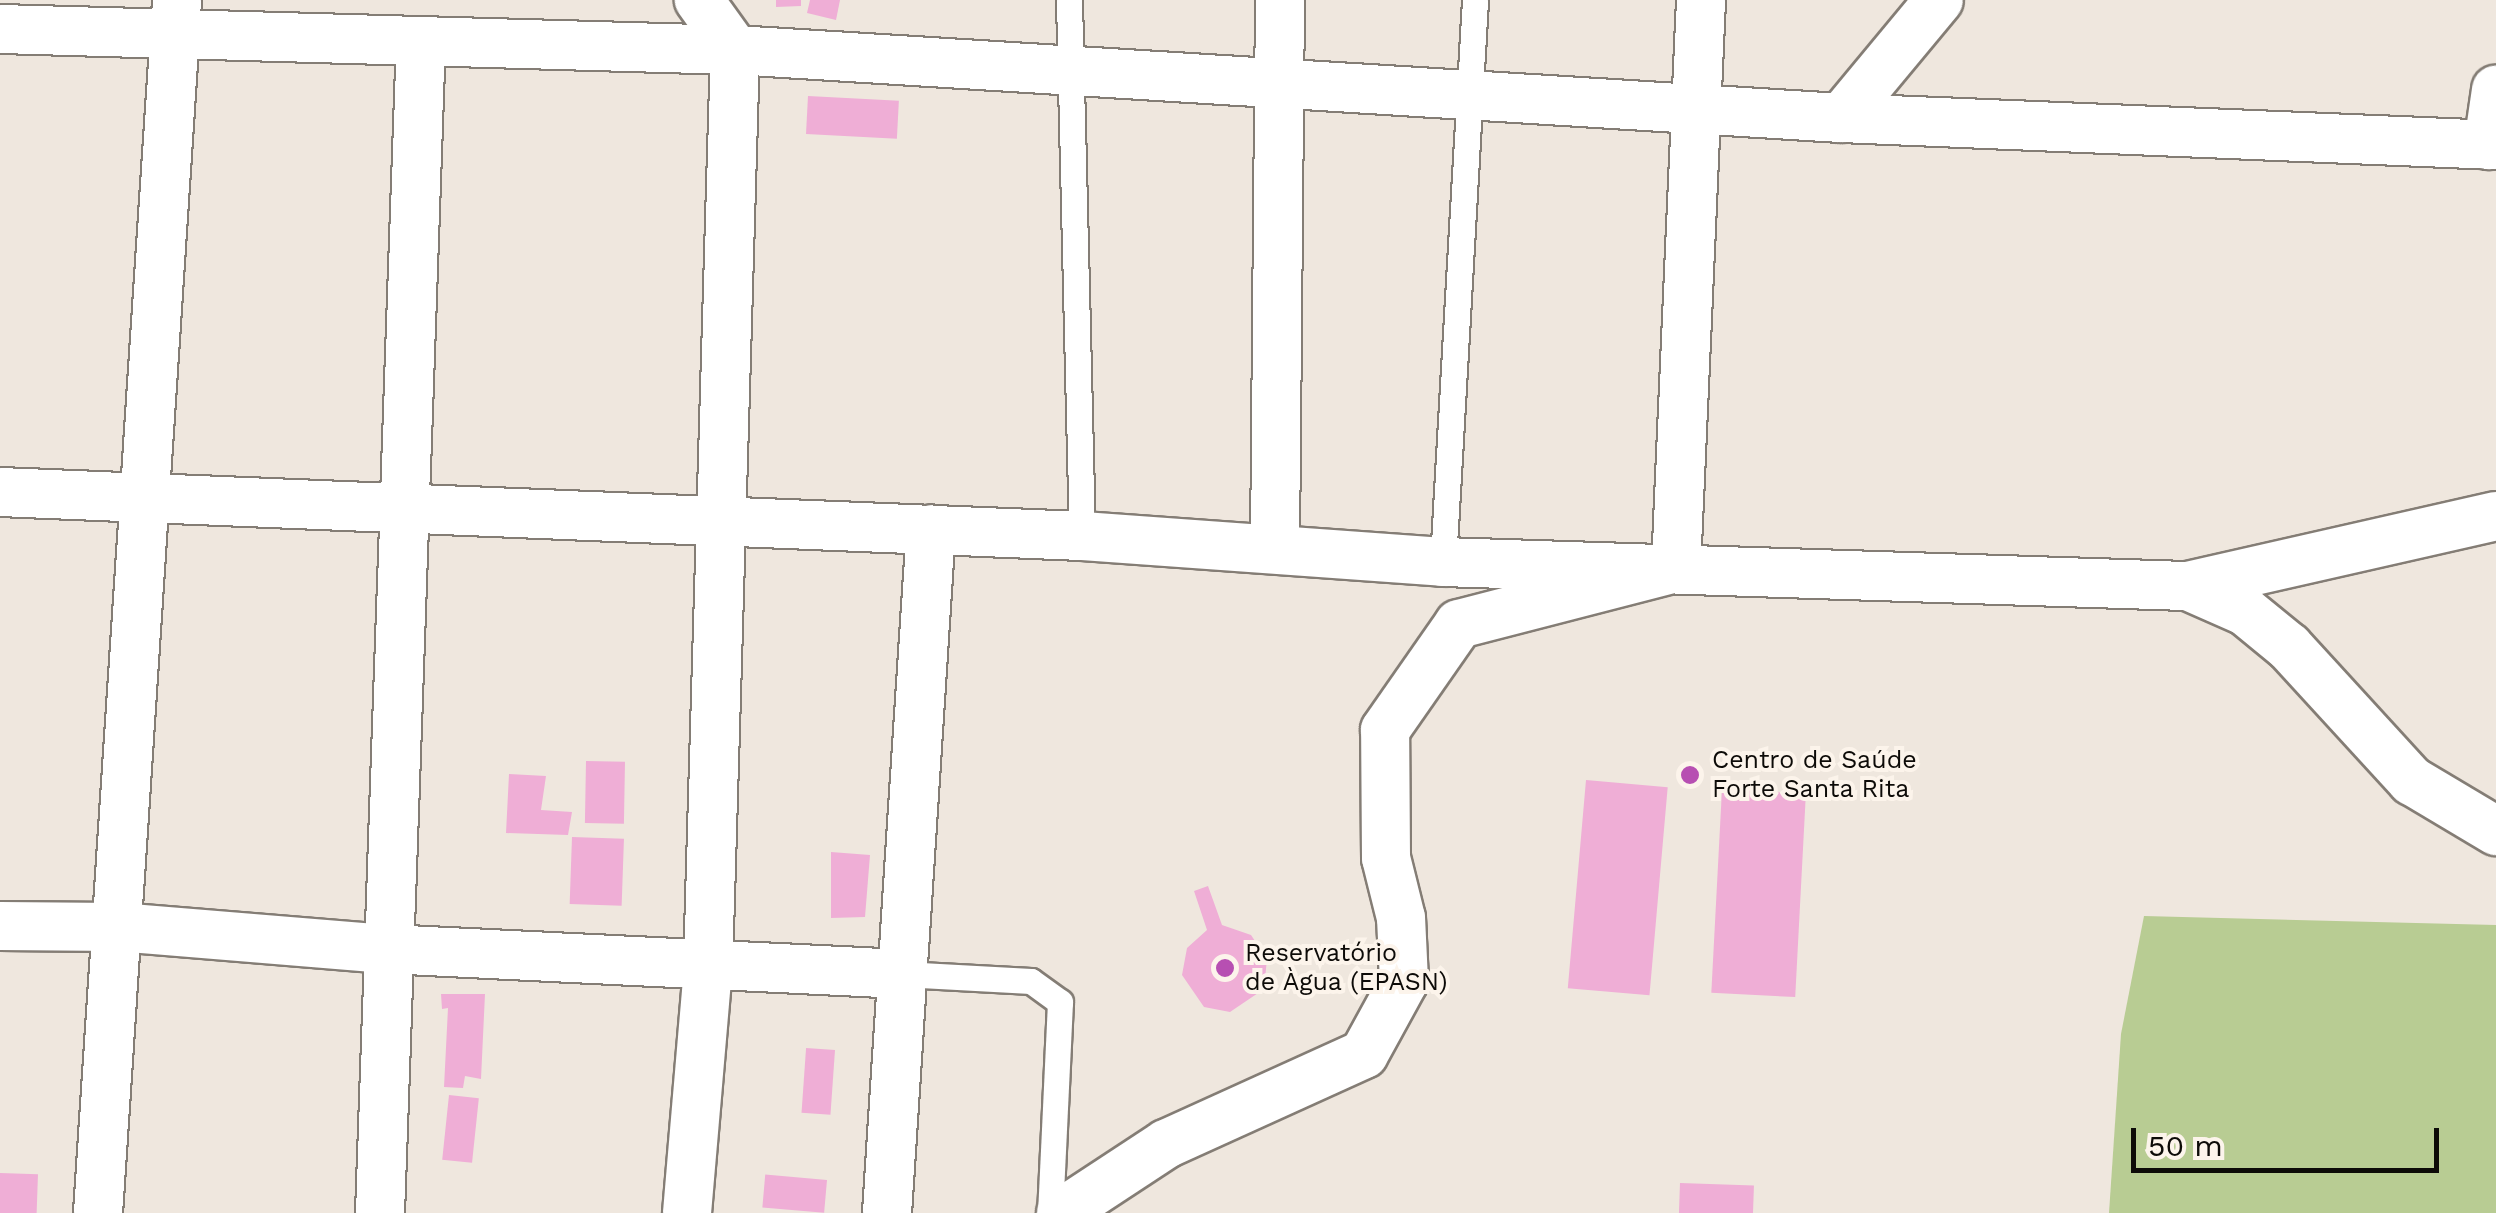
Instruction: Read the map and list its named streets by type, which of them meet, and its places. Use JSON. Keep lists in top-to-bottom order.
{
  "places": ["Centro de Saúde Forte Santa Rita", "Reservatório de Àgua (EPASN)"],
  "scale_bar": "50 m"
}
